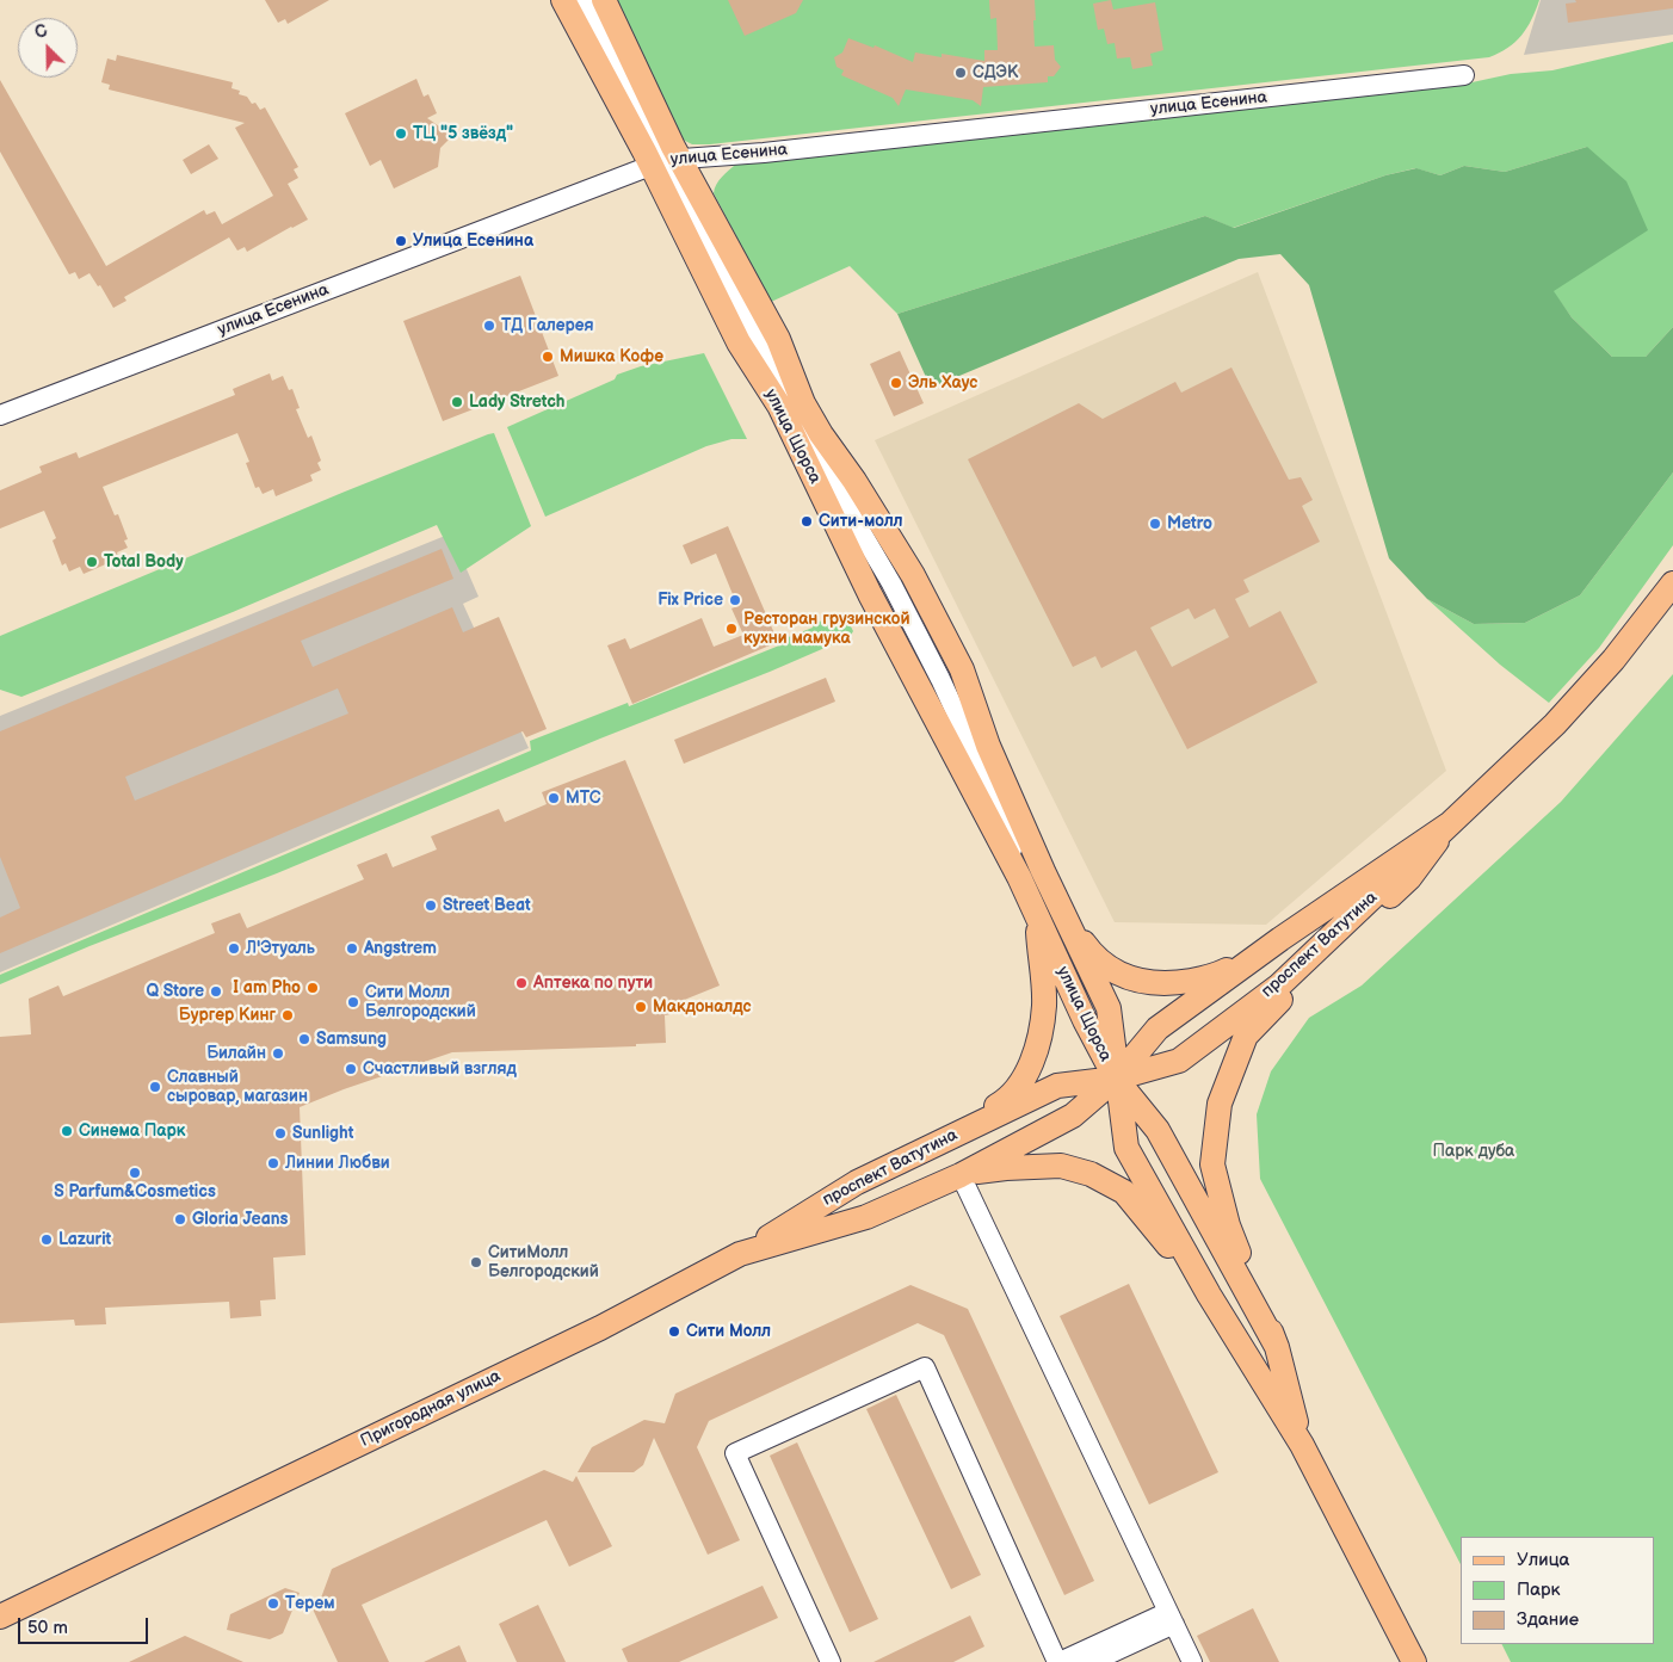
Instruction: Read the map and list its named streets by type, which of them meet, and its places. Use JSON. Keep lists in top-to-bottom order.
{
  "streets": {
    "main road": ["улица Щорса", "проспект Ватутина", "Пригородная улица"],
    "street": ["улица Есенина"]
  },
  "crossings": [
    ["улица Есенина", "улица Щорса"],
    ["улица Щорса", "проспект Ватутина"],
    ["проспект Ватутина", "Пригородная улица"]
  ],
  "parks": ["Парк дуба"],
  "places": [
    "СДЭК",
    "ТЦ \"5 звёзд\"",
    "Улица Есенина",
    "ТД Галерея",
    "Мишка Кофе",
    "Эль Хаус",
    "Lady Stretch",
    "Сити-молл",
    "Metro",
    "Total Body",
    "Fix Price",
    "Ресторан грузинской кухни мамука",
    "МТС",
    "Street Beat",
    "Л'Этуаль",
    "Angstrem",
    "Аптека по пути",
    "I am Pho",
    "Q Store",
    "Сити Молл Белгородский",
    "Макдоналдс",
    "Бургер Кинг",
    "Samsung",
    "Билайн",
    "Счастливый взгляд",
    "Славный сыровар, магазин",
    "Синема Парк",
    "Sunlight",
    "Линии Любви",
    "S Parfum&Cosmetics",
    "Gloria Jeans",
    "Lazurit",
    "СитиМолл Белгородский",
    "Сити Молл",
    "Терем"
  ],
  "legend": ["Улица", "Парк", "Здание"],
  "scale_bar": "50 m",
  "north": "top left"
}
